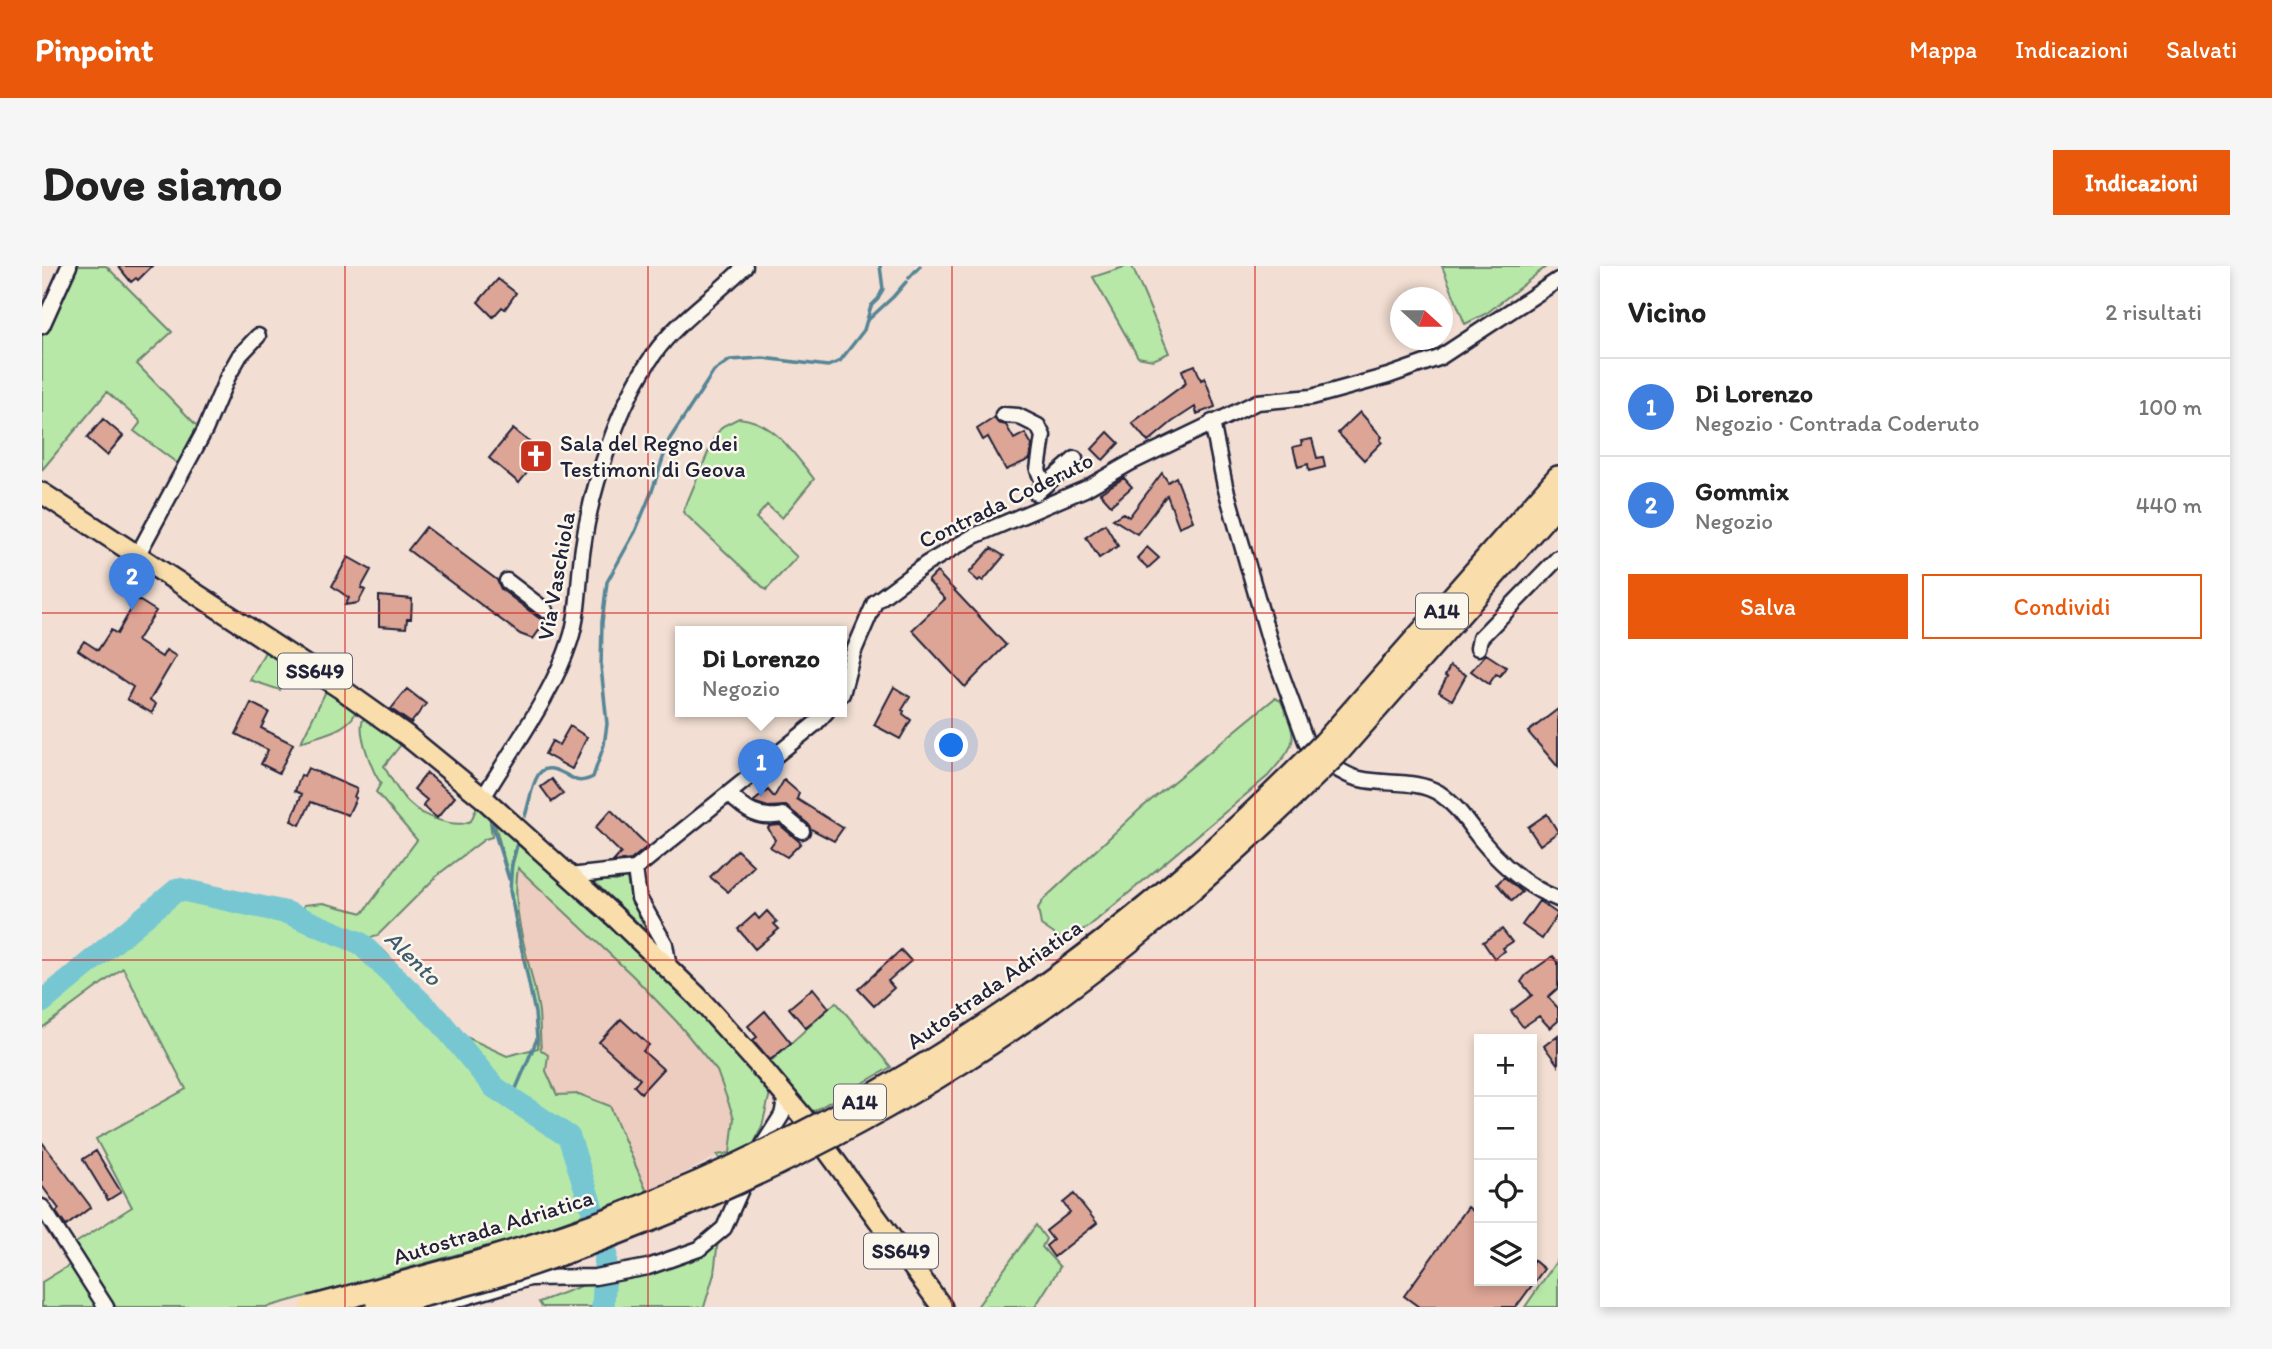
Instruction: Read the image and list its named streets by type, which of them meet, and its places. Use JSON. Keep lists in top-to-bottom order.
{
  "streets": {
    "highway": ["A14", "Autostrada Adriatica"],
    "main road": ["SS649"],
    "street": ["Contrada Coderuto", "Via Vaschiola"]
  },
  "crossings": [
    ["Via Vaschiola", "SS649"]
  ],
  "water": ["Alento"],
  "places": {
    "church": ["Sala del Regno dei Testimoni di Geova"]
  },
  "north": "right",
  "page": {
    "header": "Pinpoint",
    "nav": ["Mappa", "Indicazioni", "Salvati"],
    "buttons": [
      "Indicazioni",
      ["Salva", "Condividi"]
    ],
    "title": "Dove siamo",
    "heading": ["Vicino", "2 risultati"],
    "list": [
      {
        "mark": "1",
        "name": "Di Lorenzo",
        "note": "Negozio · Contrada Coderuto",
        "value": "100 m"
      },
      {
        "mark": "2",
        "name": "Gommix",
        "note": "Negozio",
        "value": "440 m"
      }
    ],
    "pins": ["2", "1"],
    "popup": ["Di Lorenzo", "Negozio"],
    "map_buttons": ["+", "−"]
  }
}
